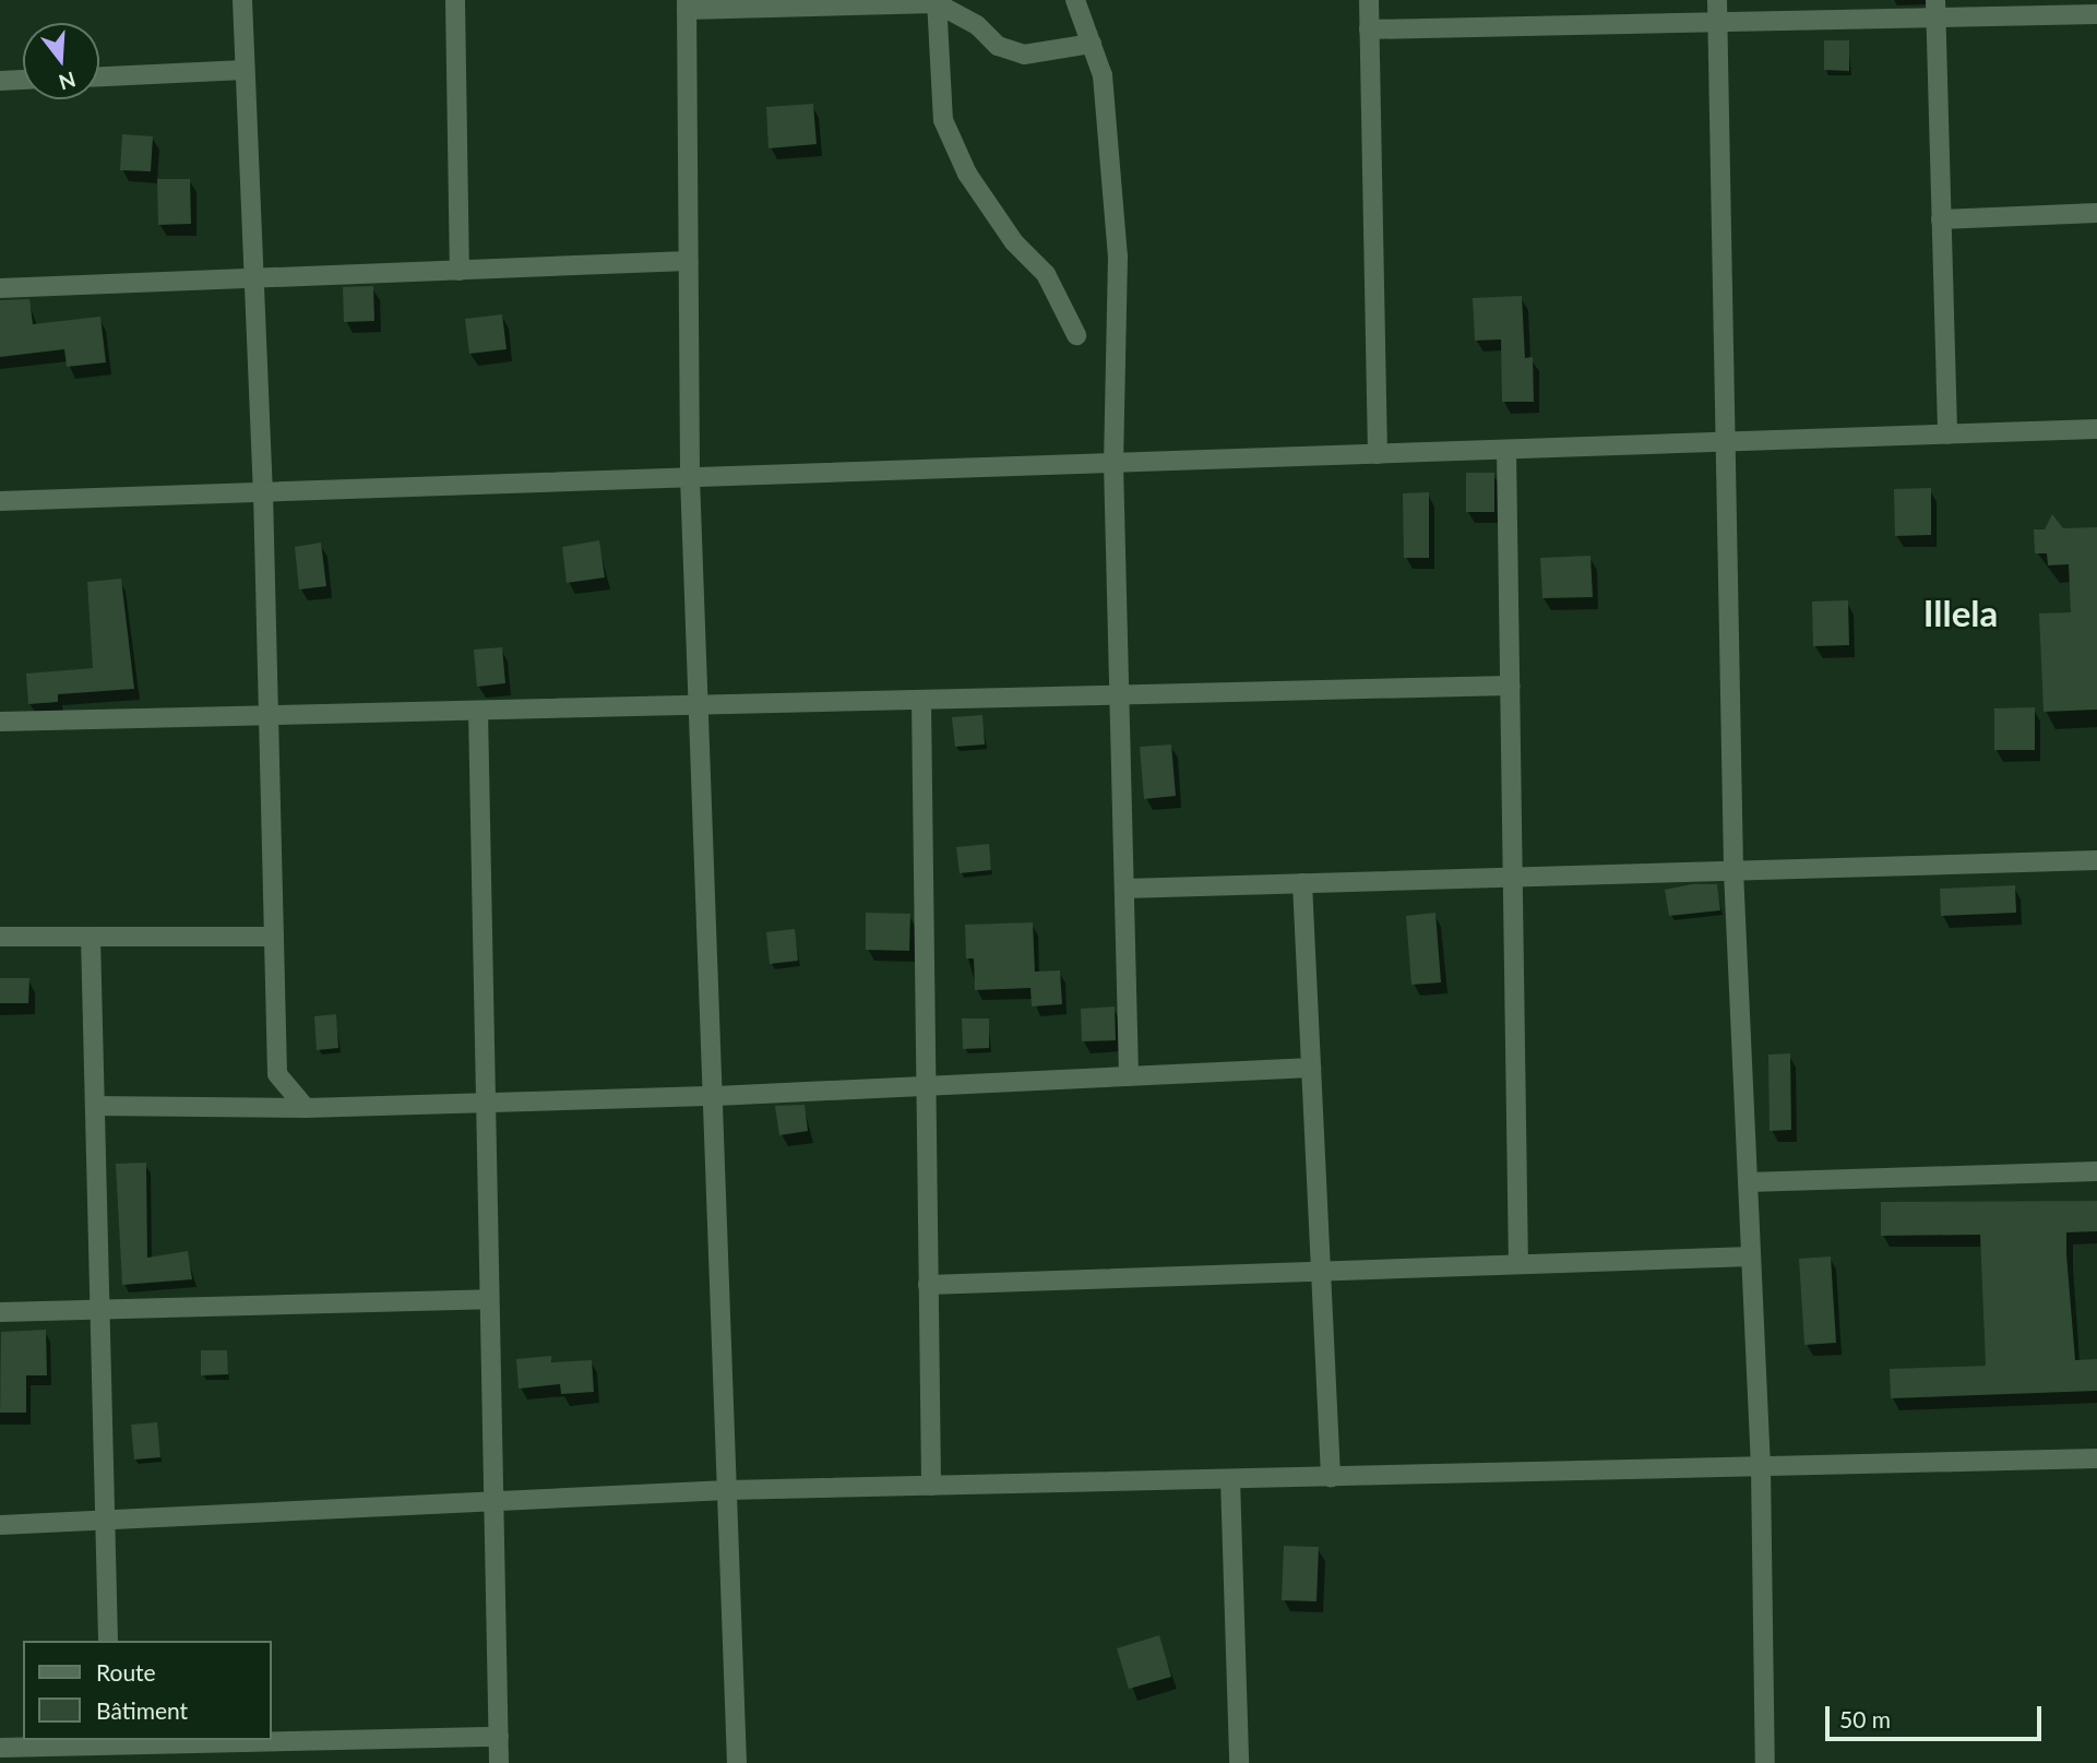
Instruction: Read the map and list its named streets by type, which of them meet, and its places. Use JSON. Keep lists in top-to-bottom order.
{
  "districts": ["Illela"],
  "legend": ["Route", "Bâtiment"],
  "scale_bar": "50 m",
  "north": "bottom"
}
